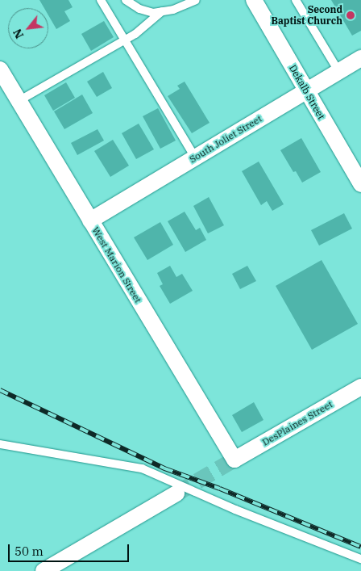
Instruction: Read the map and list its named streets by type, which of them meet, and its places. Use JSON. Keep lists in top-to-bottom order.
{
  "streets": {
    "street": [
      "Dekalb Street",
      "South Joliet Street",
      "West Marion Street",
      "DesPlaines Street"
    ]
  },
  "crossings": [
    ["Dekalb Street", "South Joliet Street"],
    ["South Joliet Street", "West Marion Street"],
    ["West Marion Street", "DesPlaines Street"]
  ],
  "places": ["Second Baptist Church"],
  "scale_bar": "50 m",
  "north": "bottom left"
}
